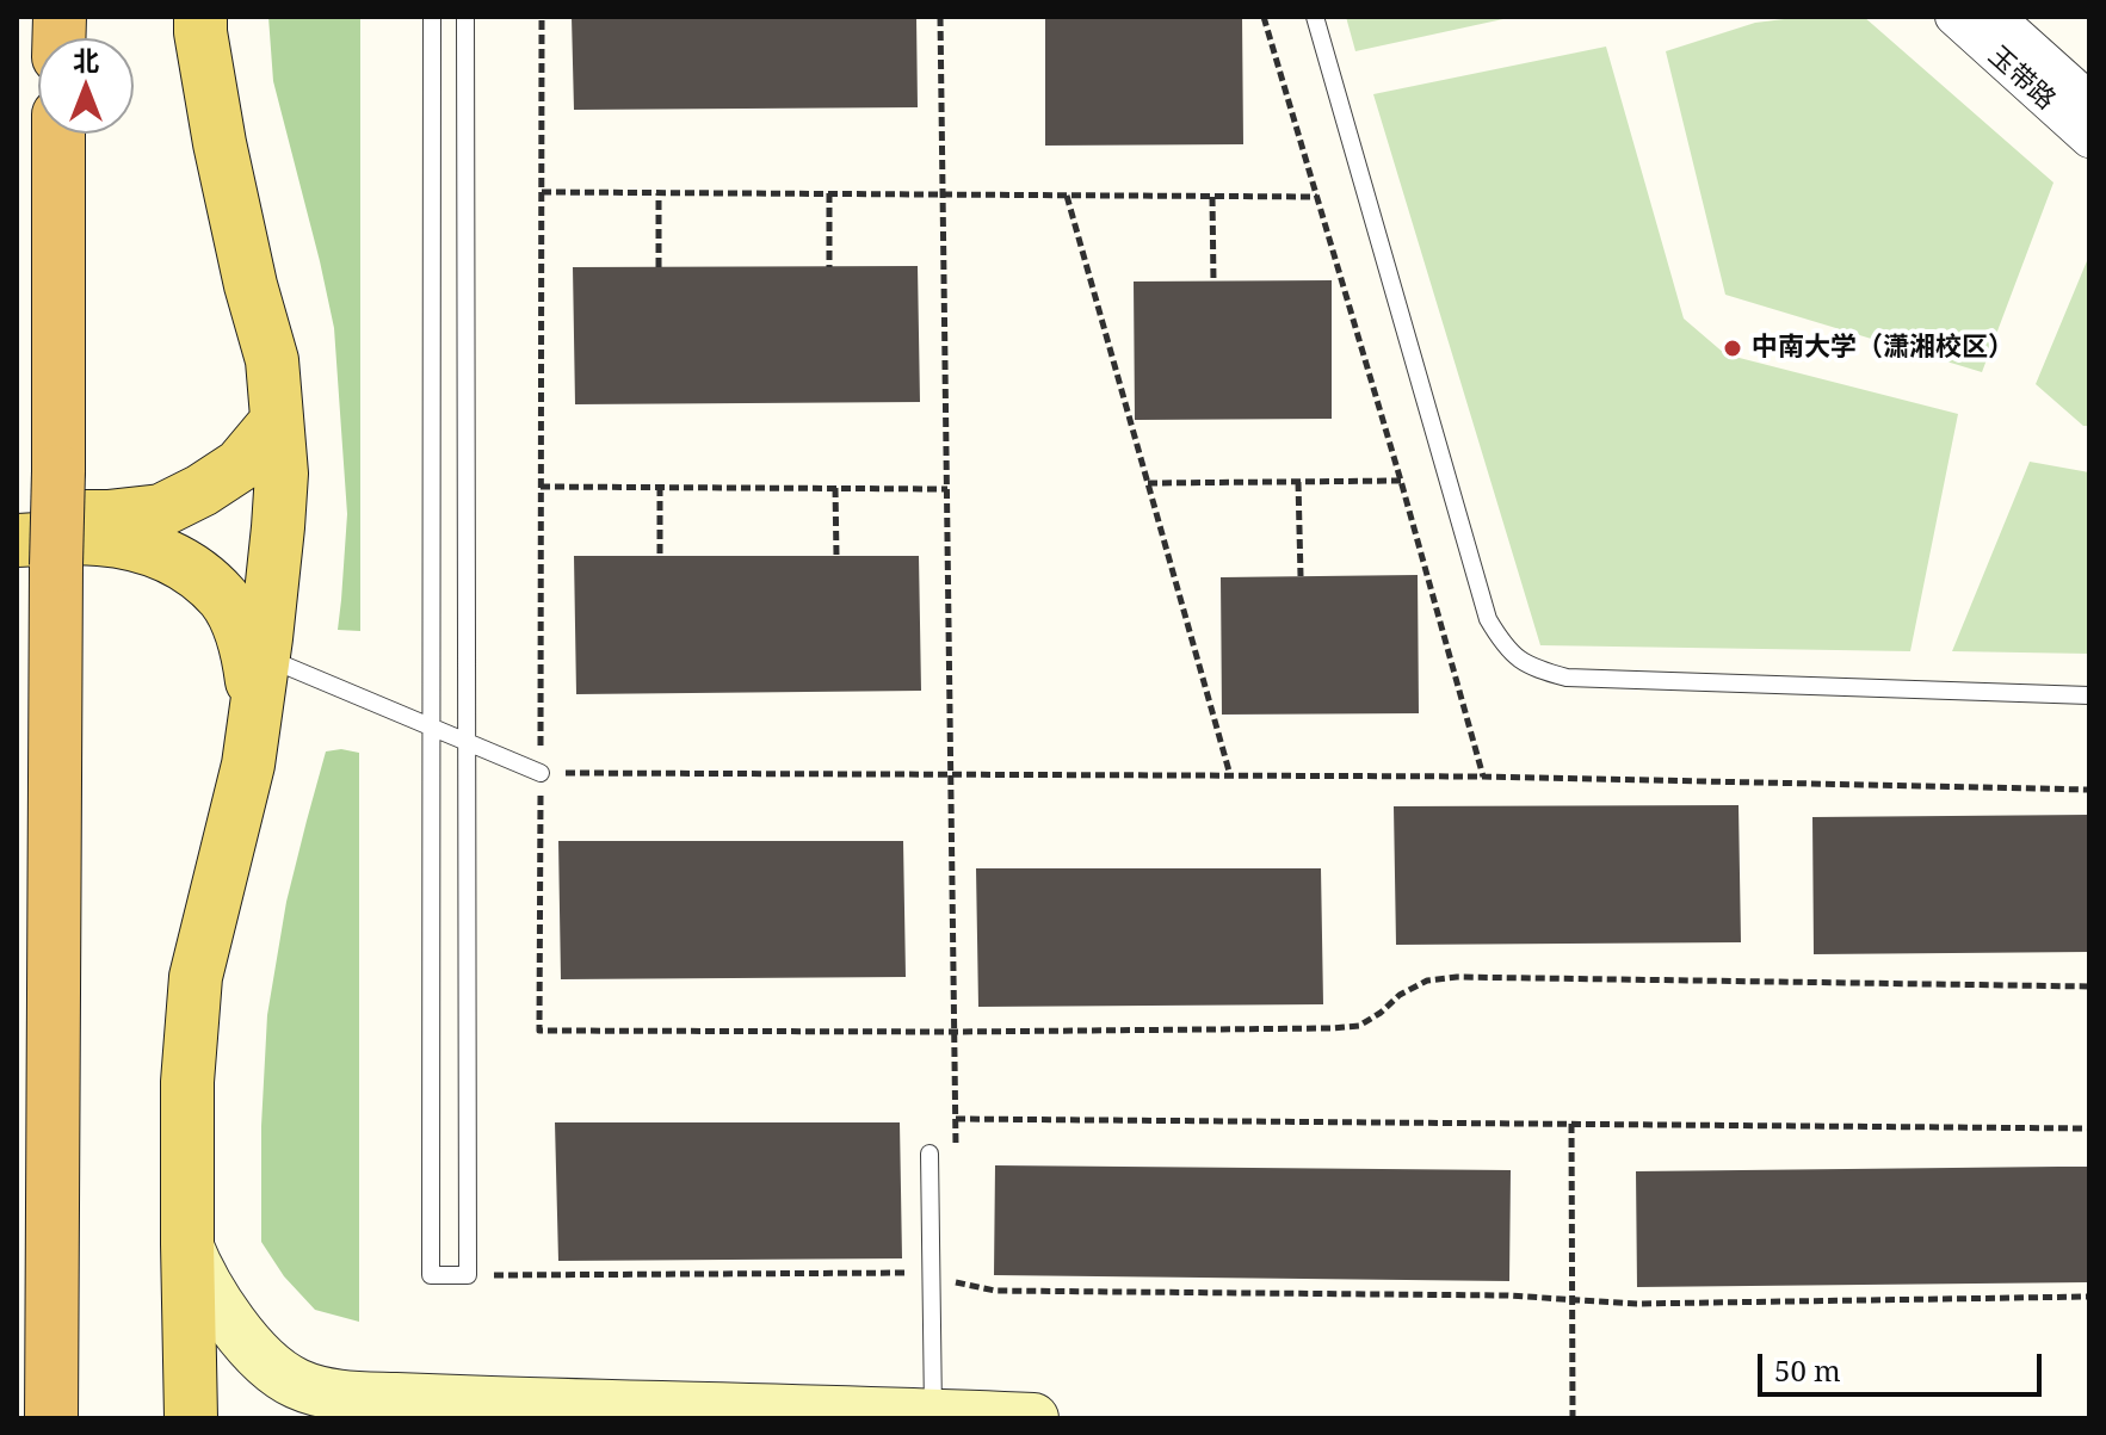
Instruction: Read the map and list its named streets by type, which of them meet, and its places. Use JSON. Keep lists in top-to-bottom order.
{
  "streets": {
    "street": ["玉带路"]
  },
  "places": ["中南大学（潇湘校区）"],
  "scale_bar": "50 m",
  "north": "top"
}
